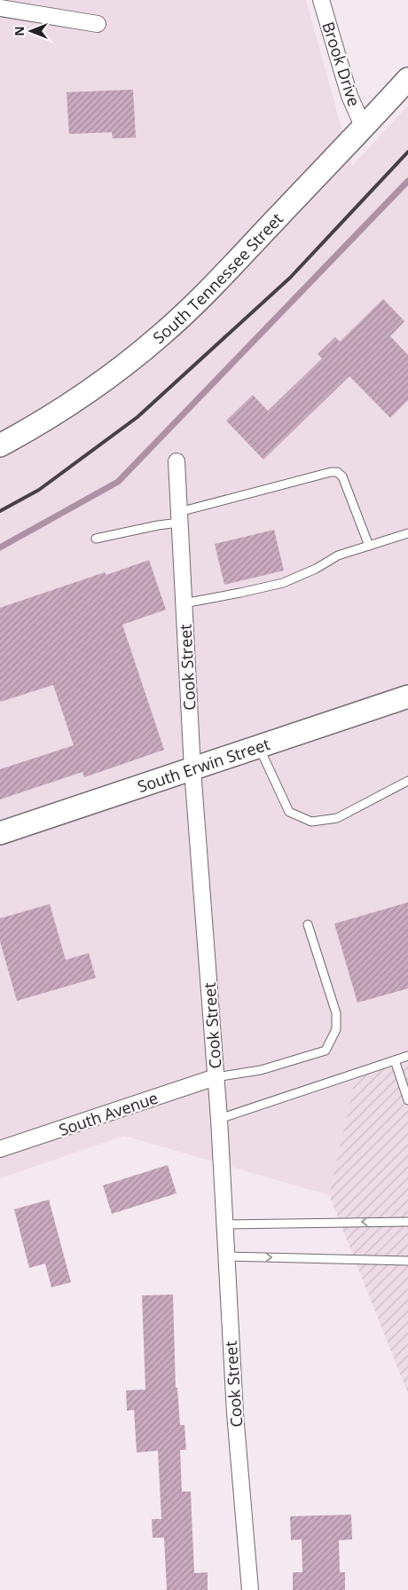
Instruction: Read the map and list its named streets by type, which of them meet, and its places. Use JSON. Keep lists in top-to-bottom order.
{
  "streets": {
    "main road": ["South Tennessee Street", "South Erwin Street"],
    "street": ["Brook Drive", "Cook Street", "South Avenue"]
  },
  "crossings": [
    ["Brook Drive", "South Tennessee Street"],
    ["Cook Street", "South Erwin Street"],
    ["Cook Street", "South Avenue"]
  ],
  "north": "left"
}
